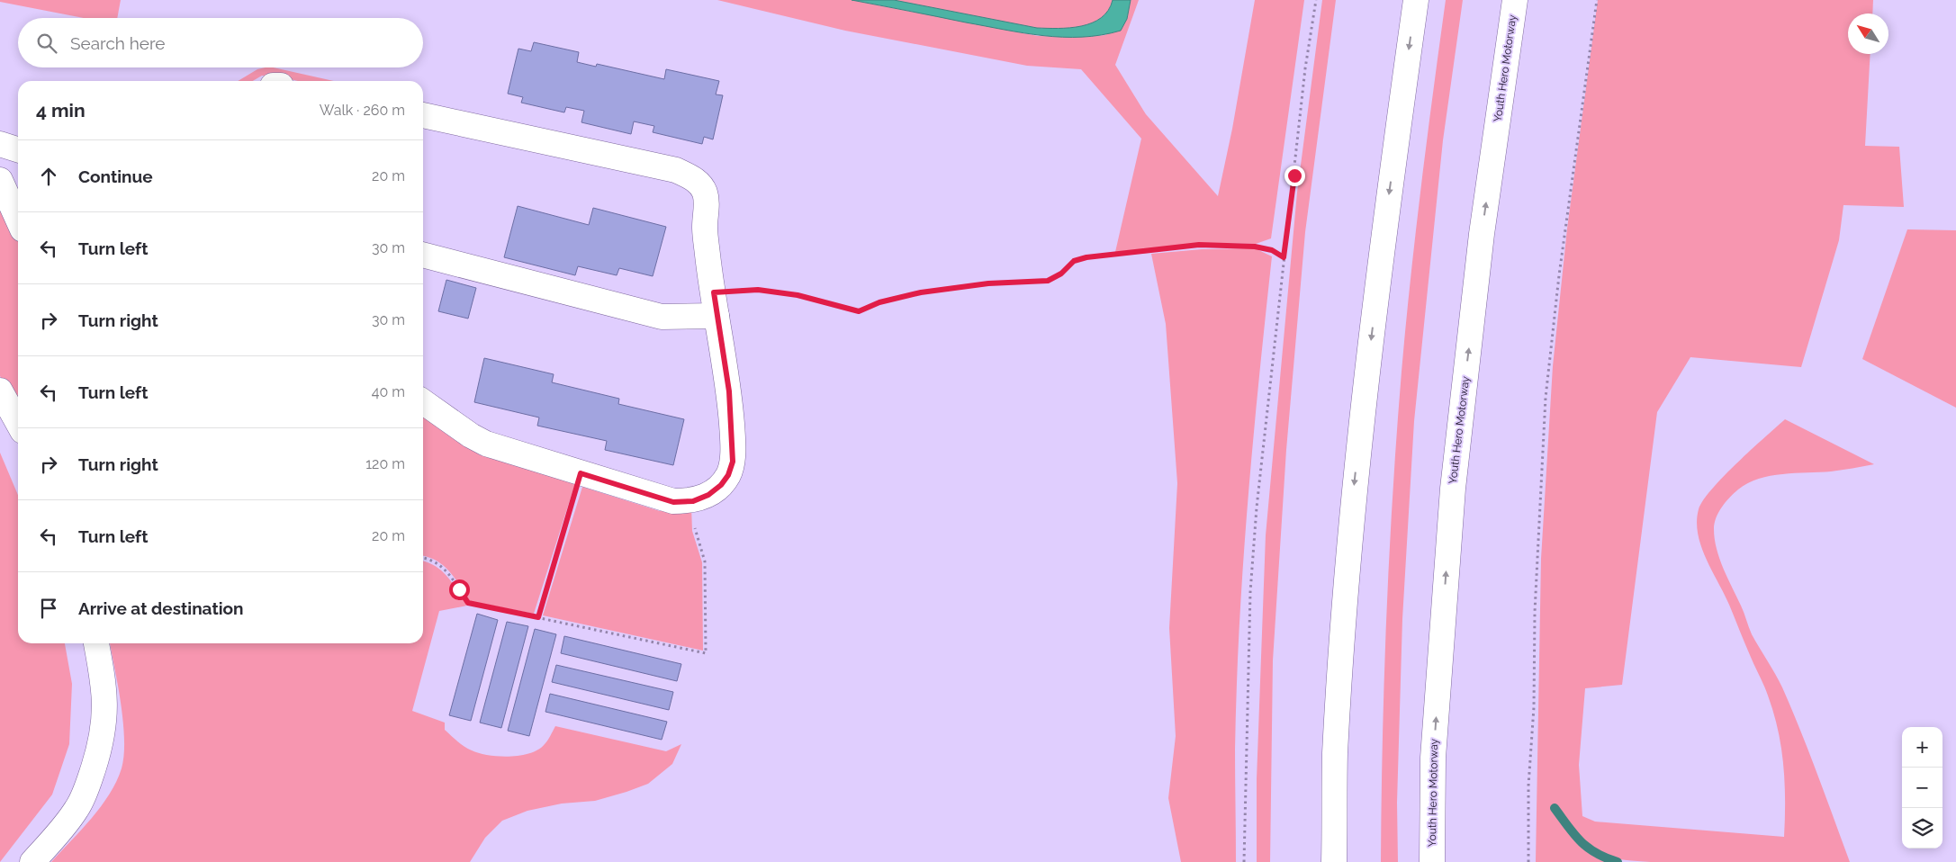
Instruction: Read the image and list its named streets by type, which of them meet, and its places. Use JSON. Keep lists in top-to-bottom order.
{
  "streets": {
    "main road": ["Youth Hero Motorway"]
  },
  "north": "top left",
  "page": {
    "search": "Search here",
    "heading": ["4 min", "Walk · 260 m"],
    "list": [
      ["Continue", "20 m"],
      ["Turn left", "30 m"],
      ["Turn right", "30 m"],
      ["Turn left", "40 m"],
      ["Turn right", "120 m"],
      ["Turn left", "20 m"],
      "Arrive at destination"
    ],
    "map_buttons": ["+", "−"]
  }
}
